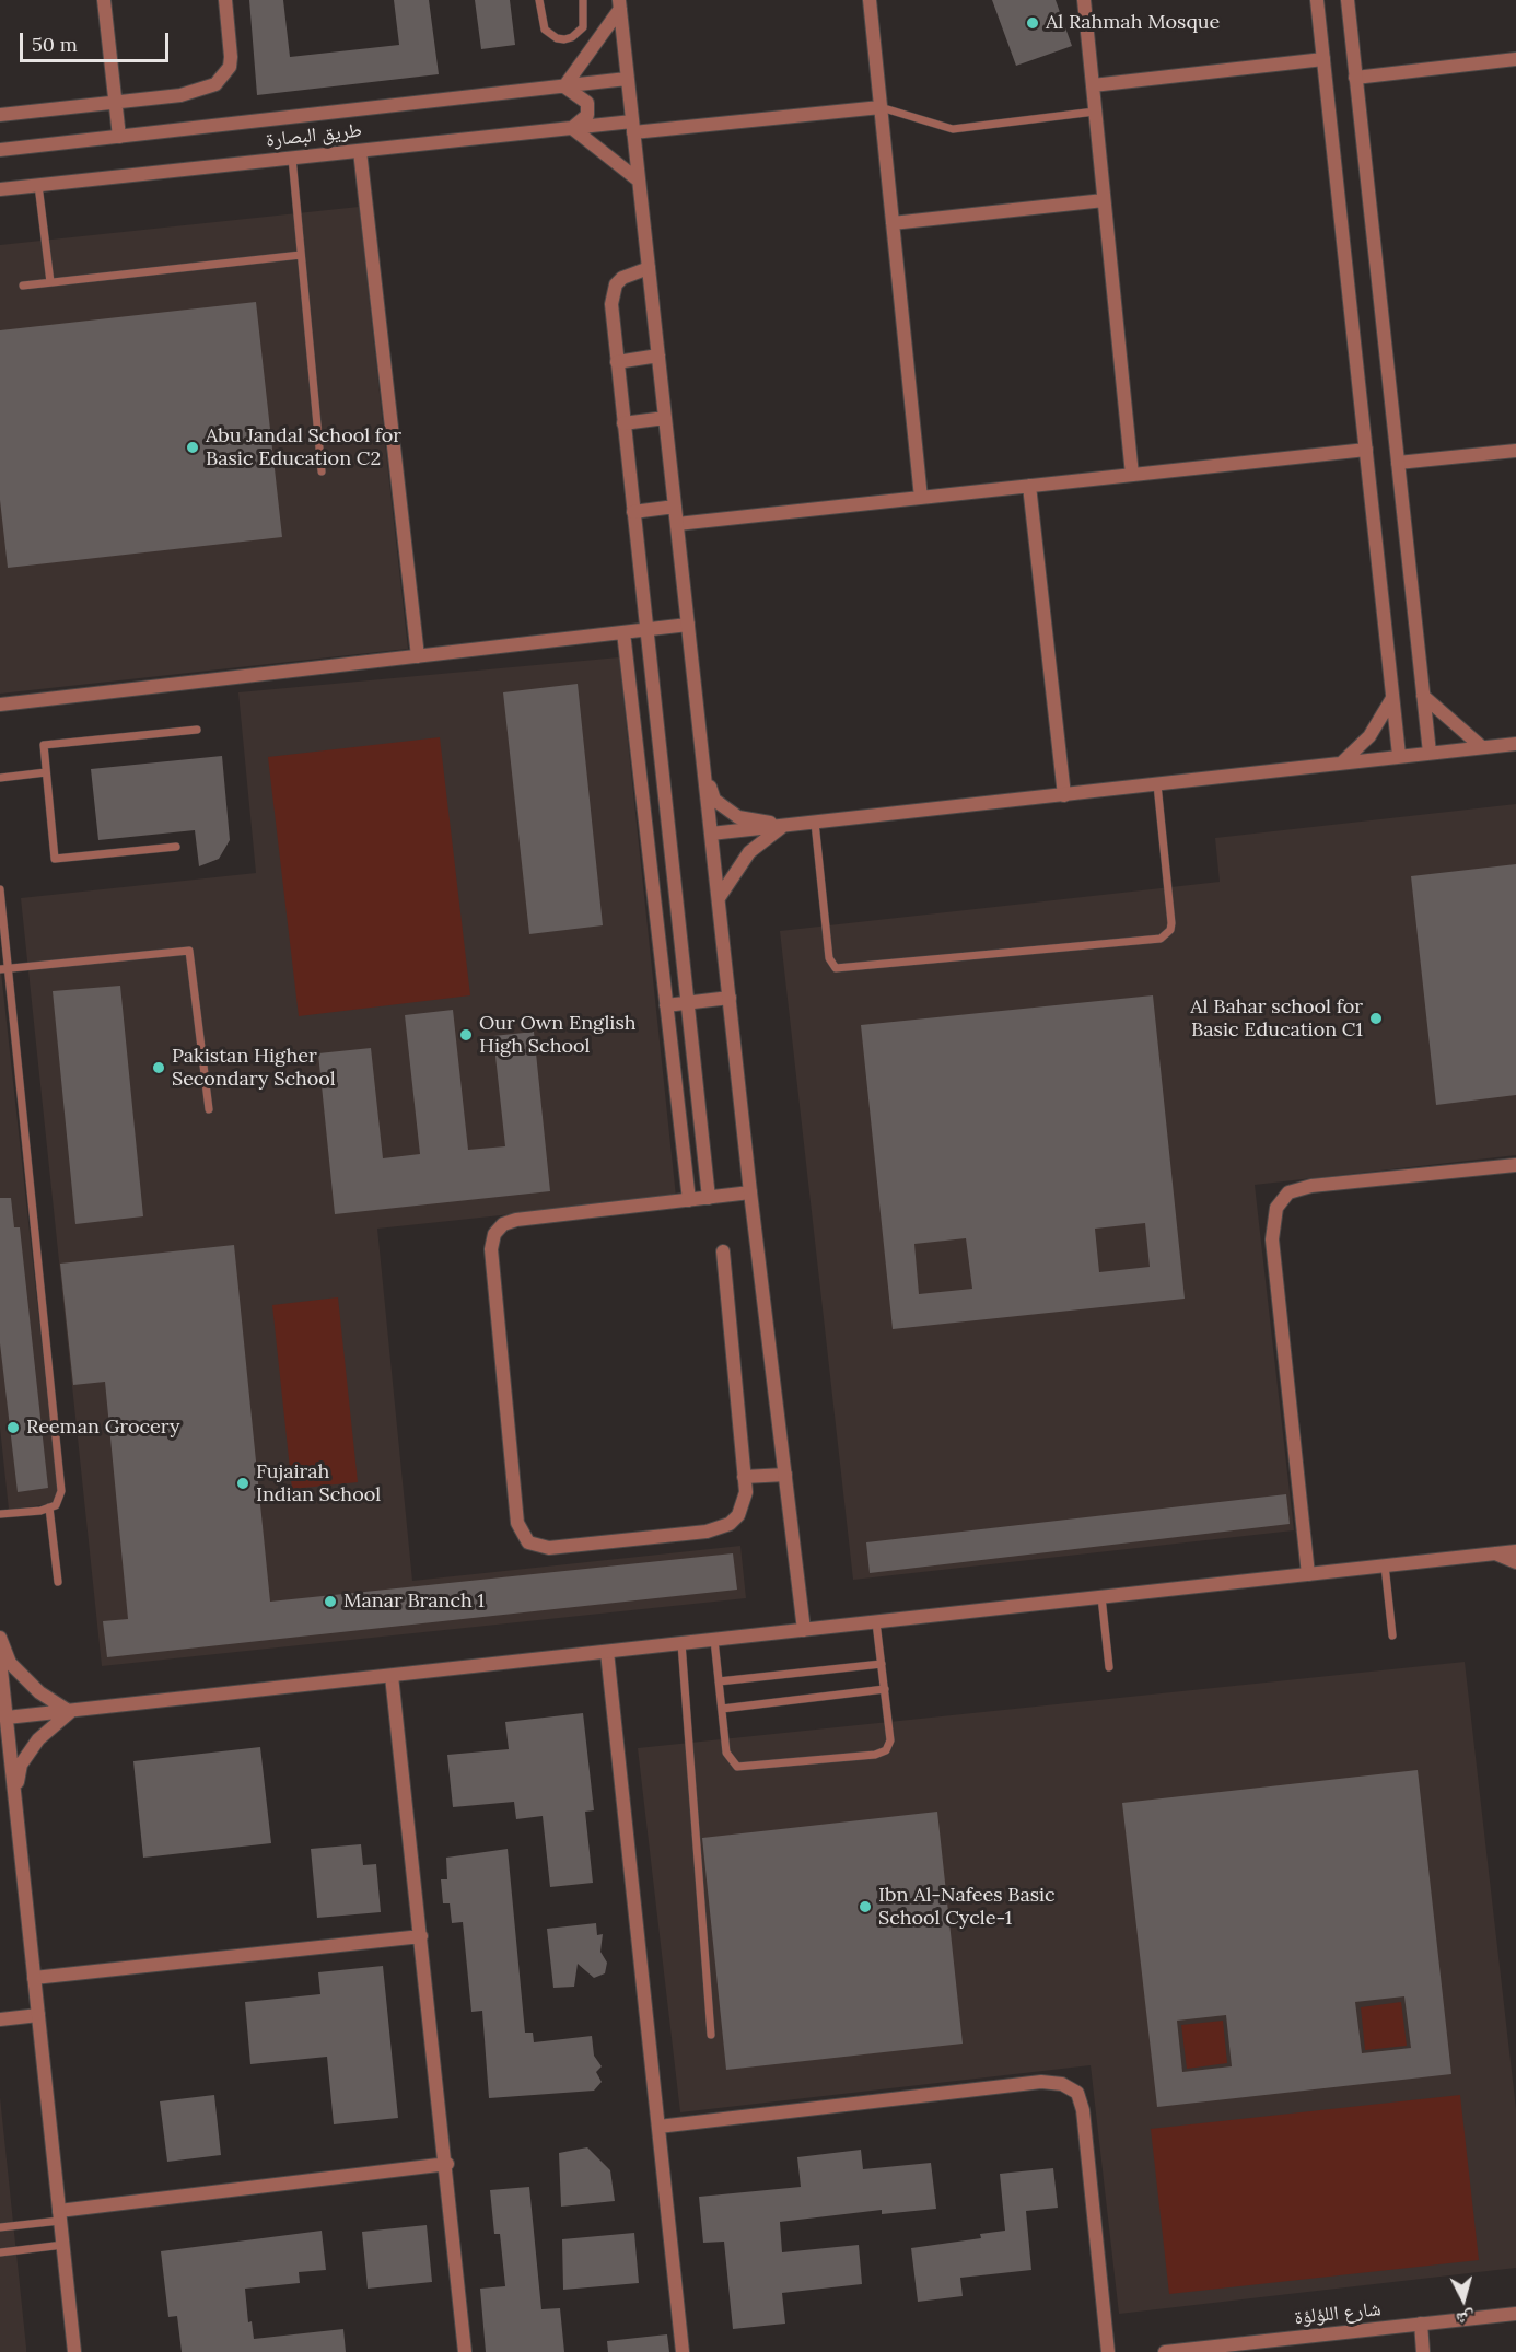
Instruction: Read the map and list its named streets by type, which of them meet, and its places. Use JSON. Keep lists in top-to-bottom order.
{
  "streets": {
    "street": ["طريق البصارة", "شارع اللؤلؤة"]
  },
  "places": [
    "Al Rahmah Mosque",
    "Abu Jandal School for Basic Education C2",
    "Al Bahar school for Basic Education C1",
    "Our Own English High School",
    "Pakistan Higher Secondary School",
    "Reeman Grocery",
    "Fujairah Indian School",
    "Manar Branch 1",
    "Ibn Al-Nafees Basic School Cycle-1"
  ],
  "scale_bar": "50 m",
  "north": "bottom"
}
